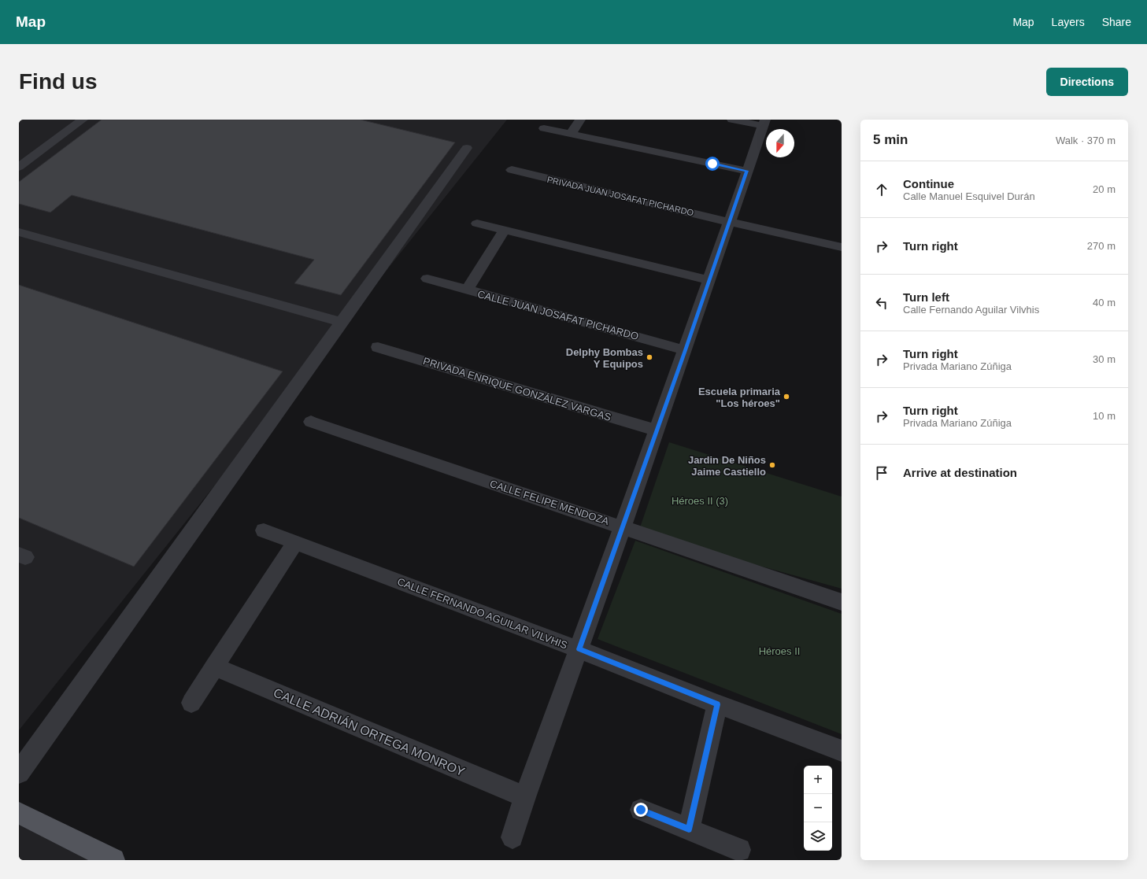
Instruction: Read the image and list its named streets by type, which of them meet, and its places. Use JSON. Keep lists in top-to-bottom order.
{
  "streets": {
    "street": [
      "PRIVADA JUAN JOSAFAT PICHARDO",
      "CALLE JUAN JOSAFAT PICHARDO",
      "PRIVADA ENRIQUE GONZÁLEZ VARGAS",
      "CALLE FELIPE MENDOZA",
      "CALLE FERNANDO AGUILAR VILVHIS",
      "CALLE ADRIÁN ORTEGA MONROY"
    ]
  },
  "parks": ["Héroes II (3)", "Héroes II"],
  "places": ["Delphy Bombas Y Equipos", "Escuela primaria \"Los héroes\"", "Jardin De Niños Jaime Castiello"],
  "north": "bottom",
  "page": {
    "header": "Map",
    "nav": ["Map", "Layers", "Share"],
    "buttons": "Directions",
    "title": "Find us",
    "heading": ["5 min", "Walk · 370 m"],
    "list": [
      ["Continue", "Calle Manuel Esquivel Durán", "20 m"],
      ["Turn right", "270 m"],
      ["Turn left", "Calle Fernando Aguilar Vilvhis", "40 m"],
      ["Turn right", "Privada Mariano Zúñiga", "30 m"],
      ["Turn right", "Privada Mariano Zúñiga", "10 m"],
      "Arrive at destination"
    ],
    "map_buttons": ["+", "−"]
  }
}
